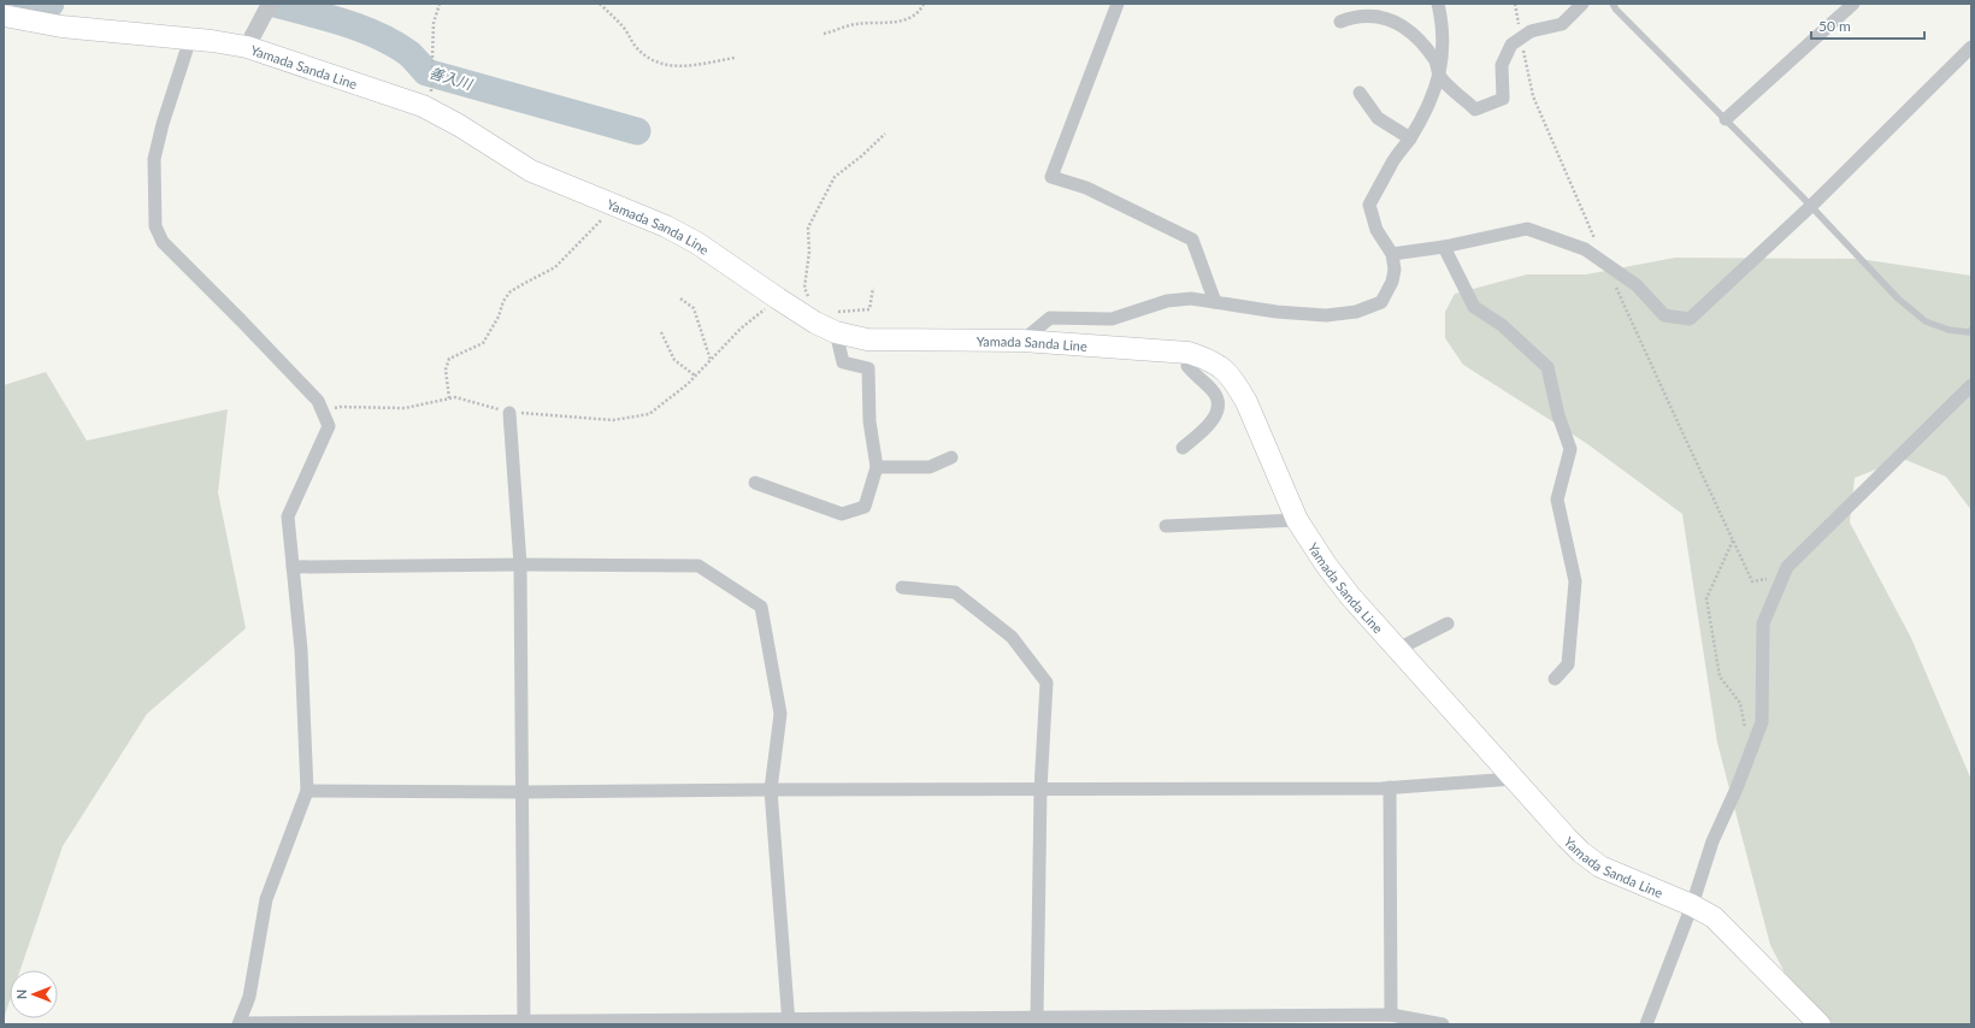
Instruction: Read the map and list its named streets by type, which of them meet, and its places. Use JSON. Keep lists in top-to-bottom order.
{
  "streets": {
    "main road": ["Yamada Sanda Line"]
  },
  "water": ["善入川"],
  "scale_bar": "50 m",
  "north": "left"
}
